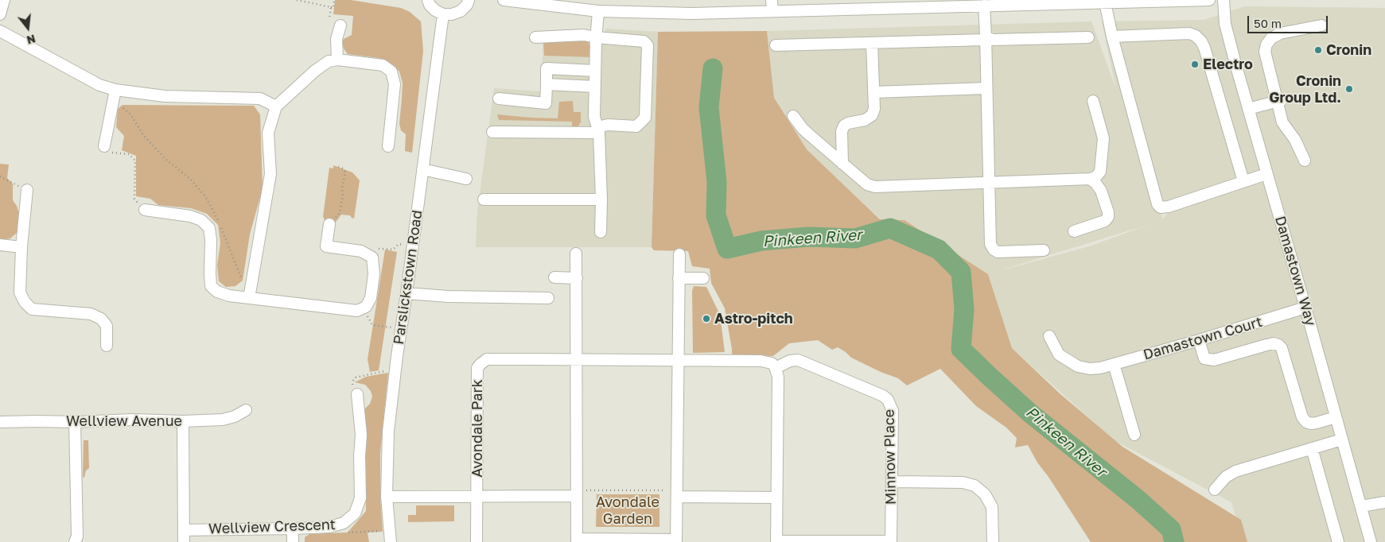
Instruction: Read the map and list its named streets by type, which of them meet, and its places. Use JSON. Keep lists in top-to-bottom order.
{
  "streets": {
    "street": [
      "Damastown Way",
      "Parslickstown Road",
      "Damastown Court",
      "Wellview Avenue",
      "Avondale Park",
      "Minnow Place",
      "Wellview Crescent"
    ]
  },
  "crossings": [
    ["Damastown Way", "Damastown Court"],
    ["Parslickstown Road", "Avondale Park"],
    ["Avondale Park", "Minnow Place"]
  ],
  "water": ["Pinkeen River"],
  "parks": ["Avondale Garden"],
  "places": [
    "Cronin",
    "Electro",
    "Cronin Group Ltd.",
    "Astro-pitch"
  ],
  "scale_bar": "50 m",
  "north": "bottom"
}
